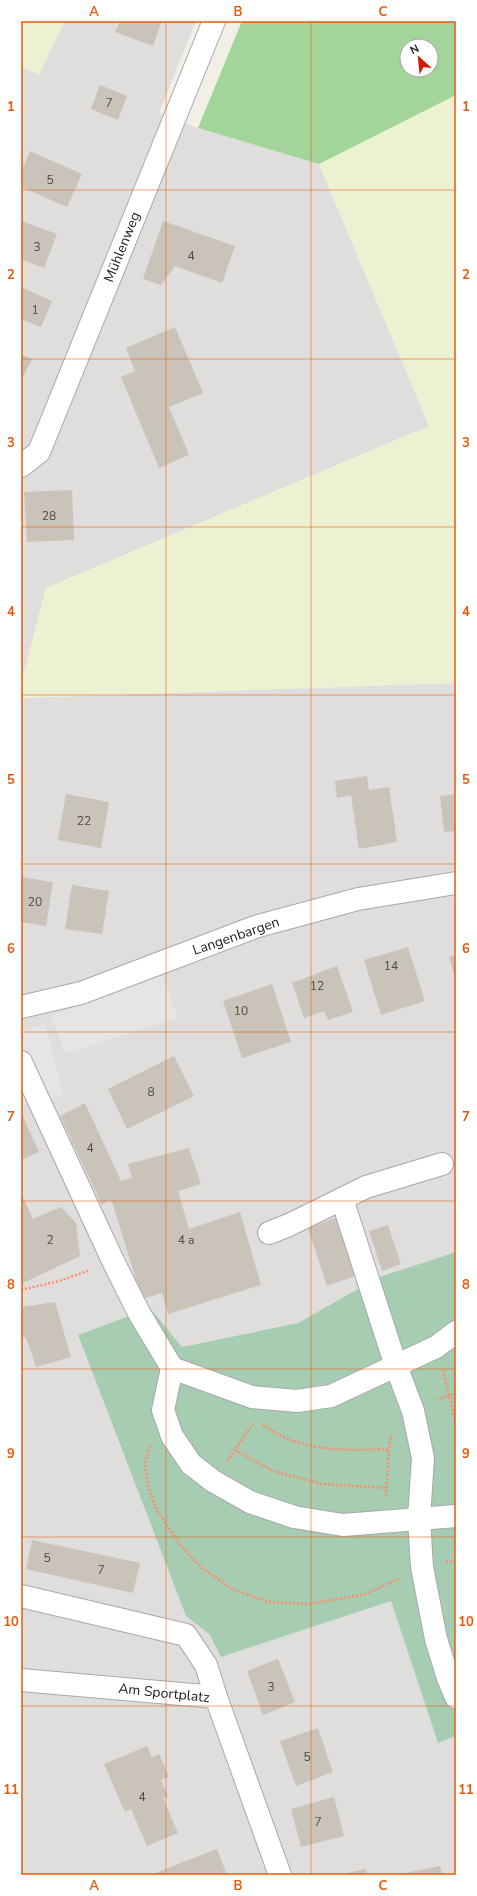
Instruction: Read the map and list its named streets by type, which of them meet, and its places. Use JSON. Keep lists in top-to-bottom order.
{
  "streets": {
    "street": ["Mühlenweg", "Langenbargen", "Am Sportplatz"]
  },
  "house_numbers": [
    "7",
    "5",
    "3",
    "4",
    "1",
    "28",
    "22",
    "20",
    "14",
    "12",
    "10",
    "8",
    "4",
    "2",
    "4 a",
    "5",
    "7",
    "3",
    "5",
    "4",
    "7"
  ],
  "north": "top left",
  "grid": {
    "columns": ["A", "B", "C"],
    "rows": [
      "1",
      "2",
      "3",
      "4",
      "5",
      "6",
      "7",
      "8",
      "9",
      "10",
      "11"
    ]
  }
}
